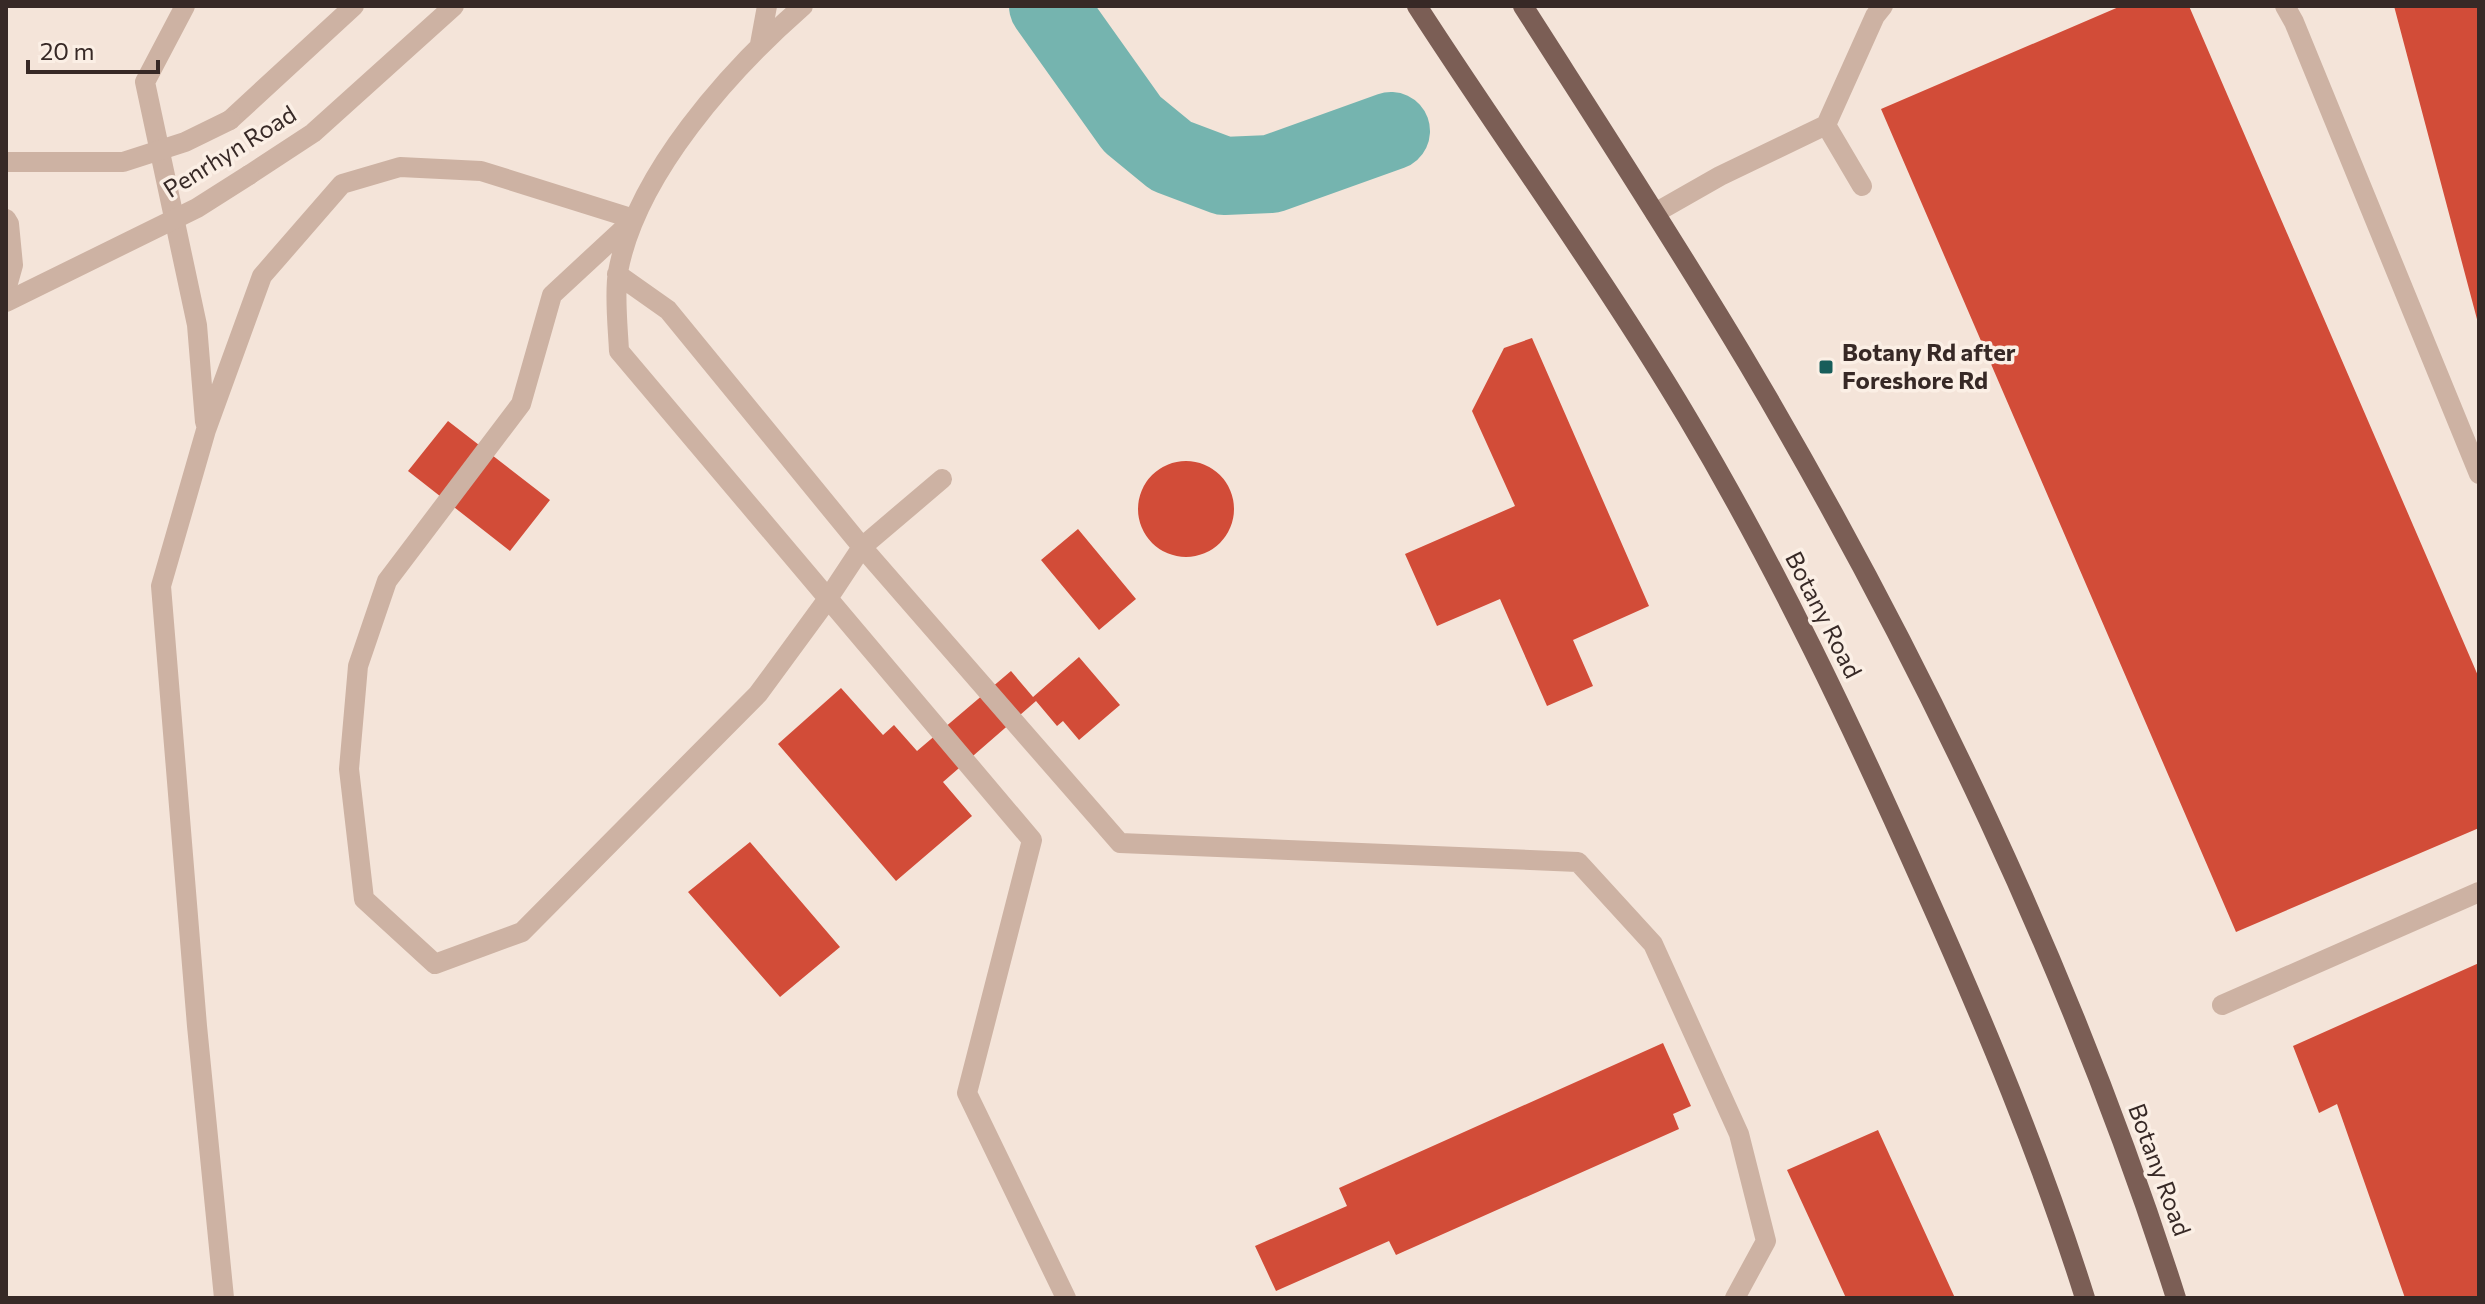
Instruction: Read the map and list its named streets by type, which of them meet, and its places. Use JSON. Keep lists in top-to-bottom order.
{
  "streets": {
    "main road": ["Botany Road"],
    "street": ["Penrhyn Road"]
  },
  "places": {
    "transit": ["Botany Rd after Foreshore Rd"]
  },
  "scale_bar": "20 m"
}
